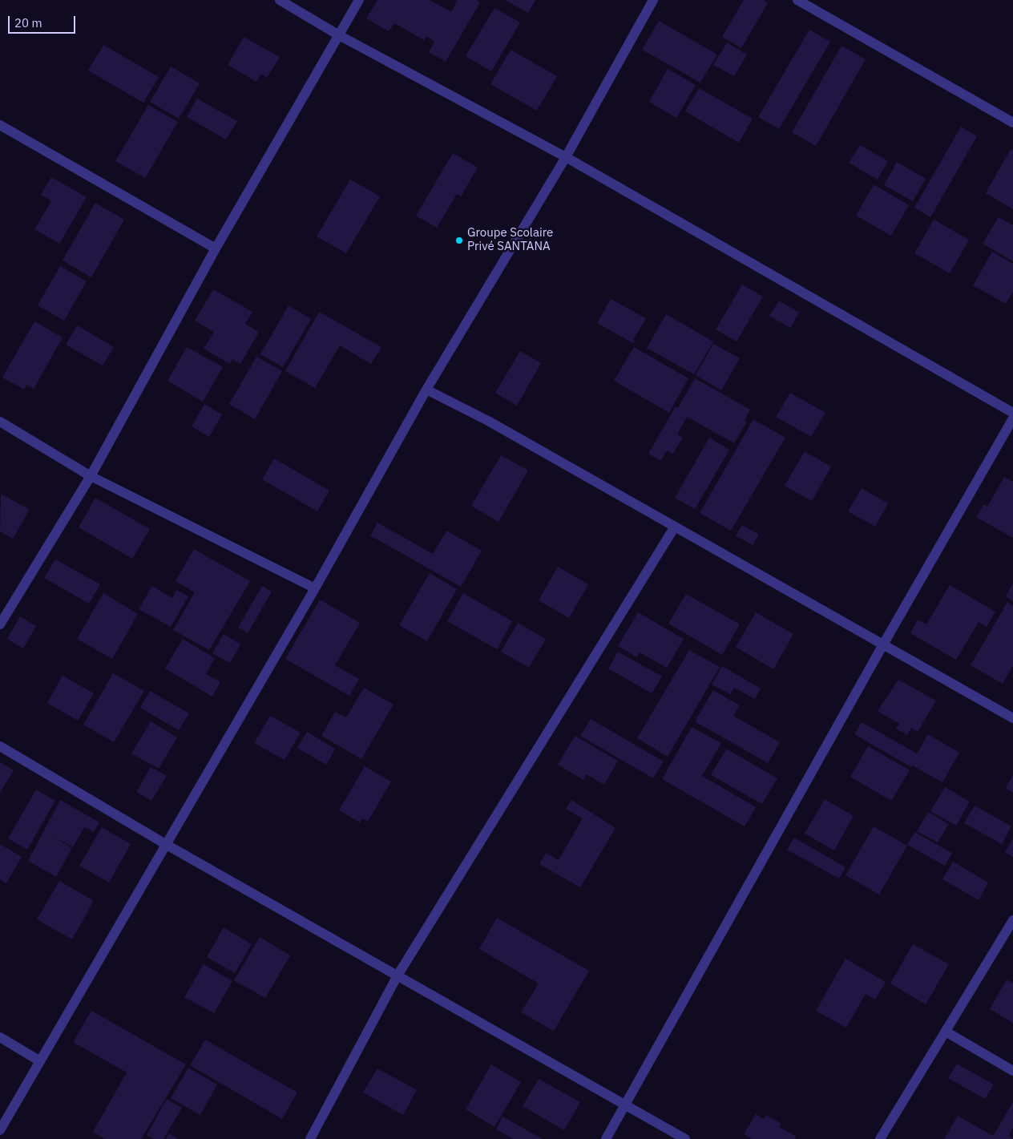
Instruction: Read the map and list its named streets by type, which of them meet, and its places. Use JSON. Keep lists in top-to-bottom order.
{
  "places": ["Groupe Scolaire Privé SANTANA"],
  "scale_bar": "20 m"
}
